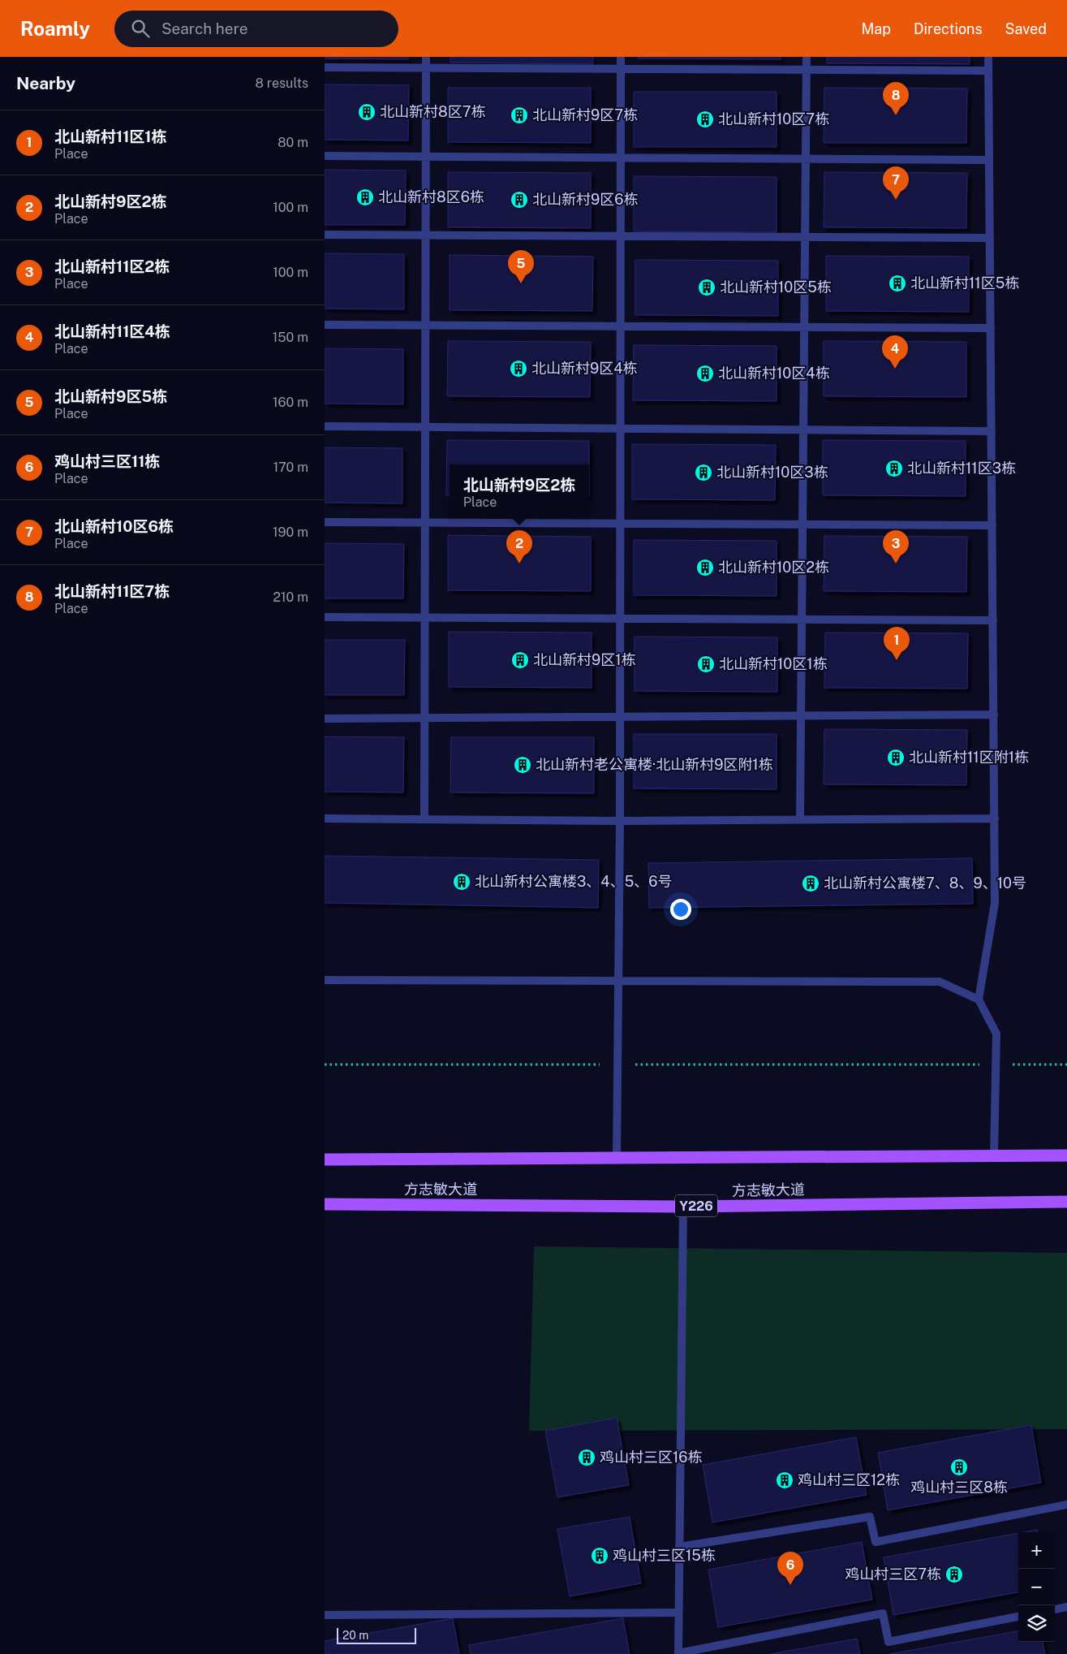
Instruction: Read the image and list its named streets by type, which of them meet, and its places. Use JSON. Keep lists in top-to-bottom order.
{
  "streets": {
    "main road": ["方志敏大道", "Y226"]
  },
  "places": {
    "building": [
      "北山新村8区7栋",
      "北山新村9区7栋",
      "北山新村10区7栋",
      "北山新村8区6栋",
      "北山新村9区6栋",
      "北山新村11区5栋",
      "北山新村10区5栋",
      "北山新村9区4栋",
      "北山新村10区4栋",
      "北山新村11区3栋",
      "北山新村10区3栋",
      "北山新村10区2栋",
      "北山新村9区1栋",
      "北山新村10区1栋",
      "北山新村11区附1栋",
      "北山新村老公寓楼·北山新村9区附1栋",
      "北山新村公寓楼3、4、5、6号",
      "北山新村公寓楼7、8、9、10号",
      "鸡山村三区16栋",
      "鸡山村三区8栋",
      "鸡山村三区12栋",
      "鸡山村三区15栋",
      "鸡山村三区7栋"
    ]
  },
  "scale_bar": "20 m",
  "page": {
    "header": "Roamly",
    "search": "Search here",
    "nav": ["Map", "Directions", "Saved"],
    "heading": ["Nearby", "8 results"],
    "pins": [
      "8",
      "7",
      "5",
      "4",
      "2",
      "3",
      "1",
      "6"
    ],
    "list": [
      {
        "mark": "1",
        "name": "北山新村11区1栋",
        "note": "Place",
        "value": "80 m"
      },
      {
        "mark": "2",
        "name": "北山新村9区2栋",
        "note": "Place",
        "value": "100 m"
      },
      {
        "mark": "3",
        "name": "北山新村11区2栋",
        "note": "Place",
        "value": "100 m"
      },
      {
        "mark": "4",
        "name": "北山新村11区4栋",
        "note": "Place",
        "value": "150 m"
      },
      {
        "mark": "5",
        "name": "北山新村9区5栋",
        "note": "Place",
        "value": "160 m"
      },
      {
        "mark": "6",
        "name": "鸡山村三区11栋",
        "note": "Place",
        "value": "170 m"
      },
      {
        "mark": "7",
        "name": "北山新村10区6栋",
        "note": "Place",
        "value": "190 m"
      },
      {
        "mark": "8",
        "name": "北山新村11区7栋",
        "note": "Place",
        "value": "210 m"
      }
    ],
    "popup": ["北山新村9区2栋", "Place"],
    "map_buttons": ["+", "−"],
    "scale": "20 m"
  }
}
